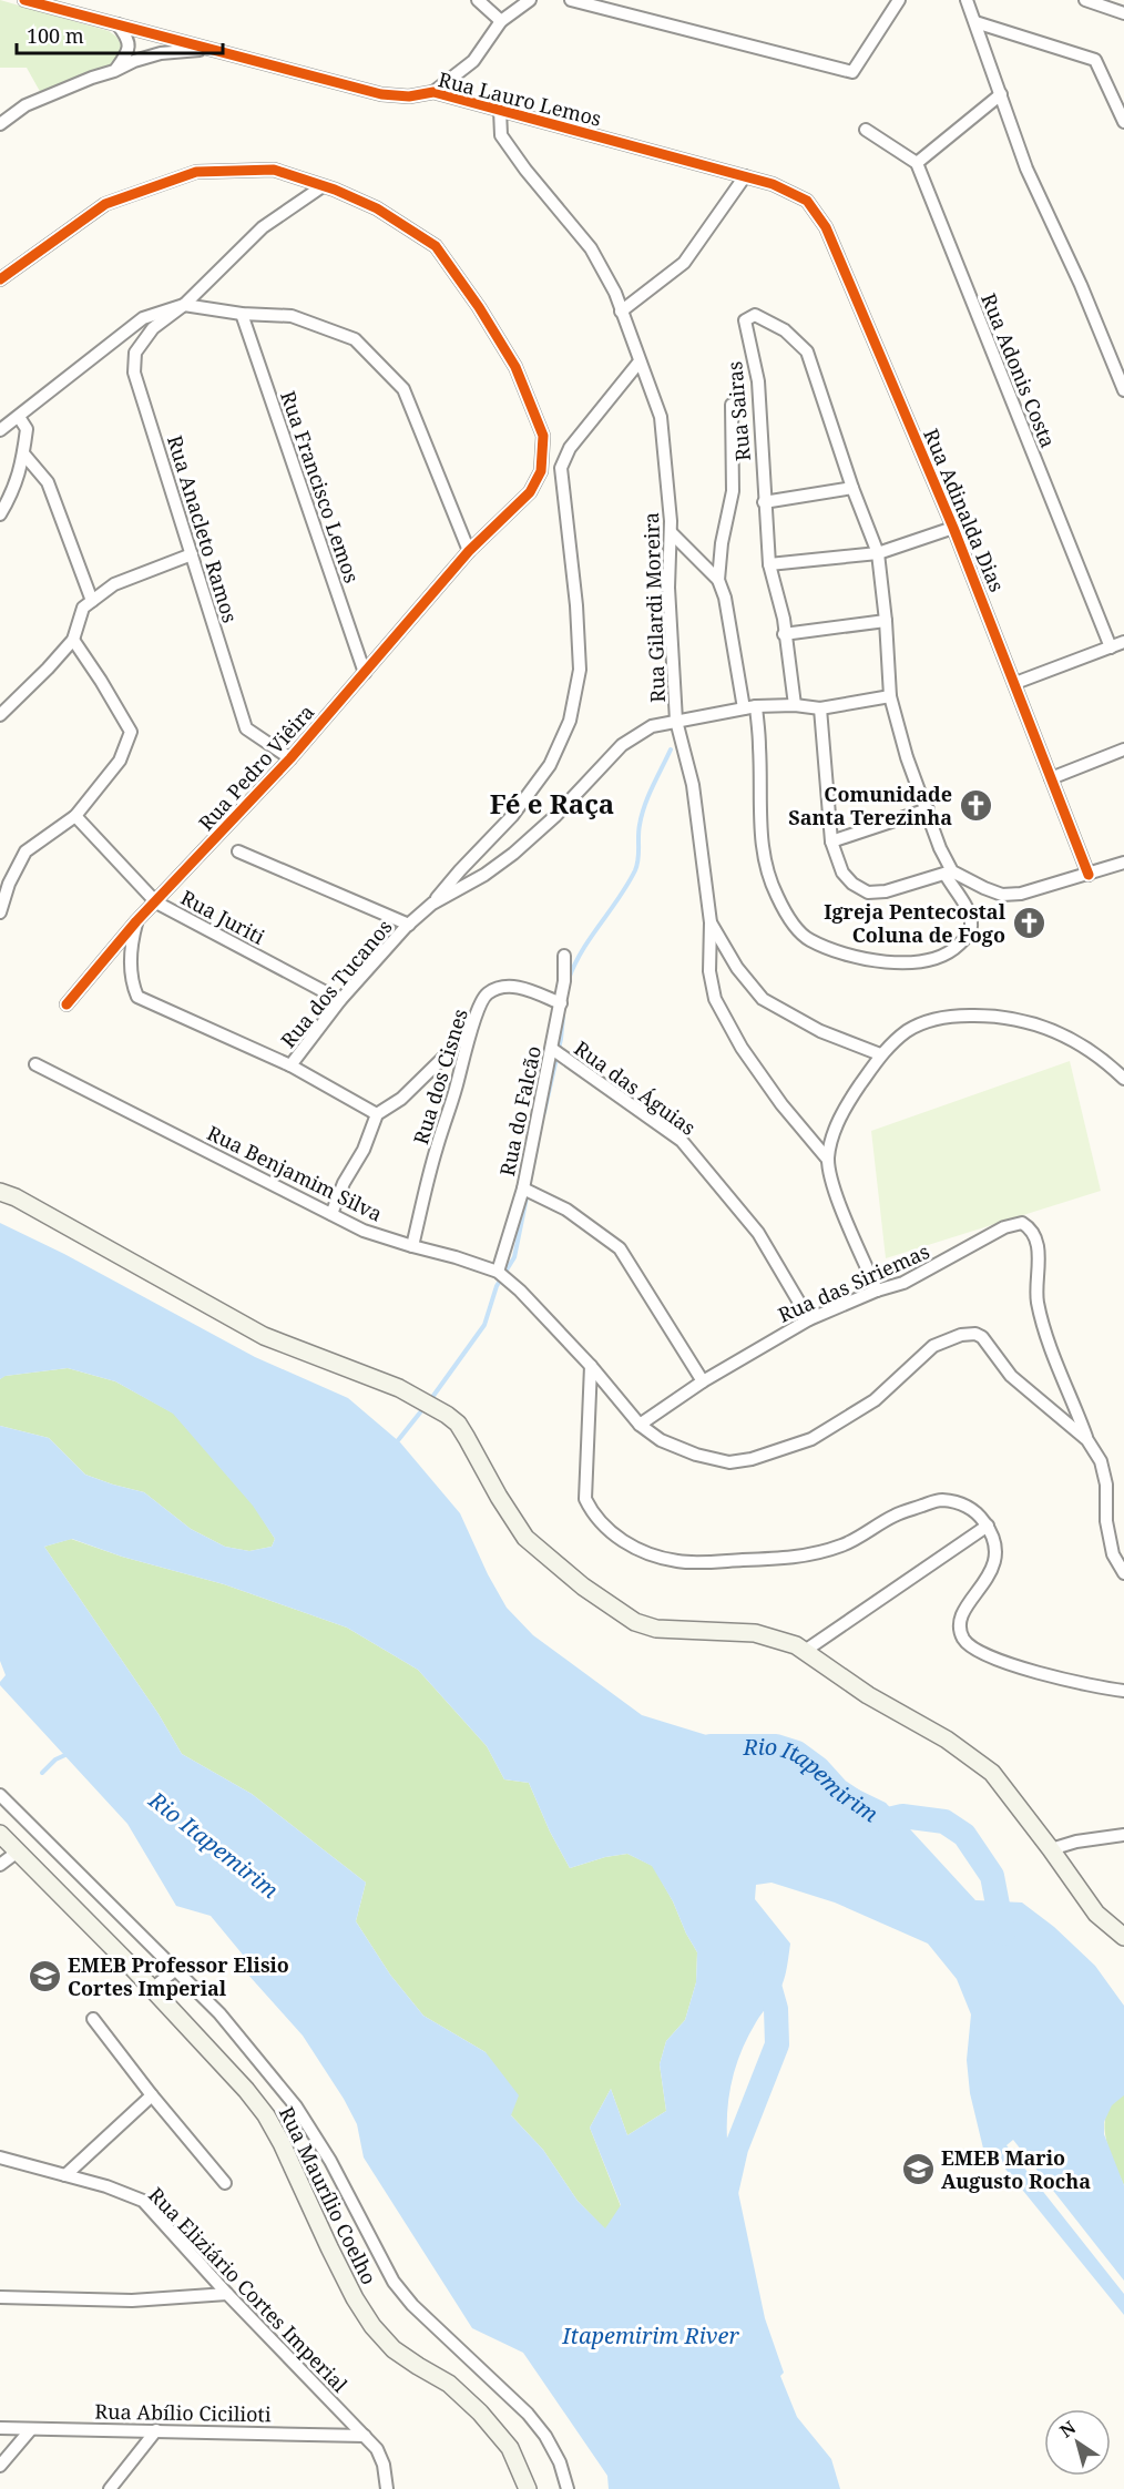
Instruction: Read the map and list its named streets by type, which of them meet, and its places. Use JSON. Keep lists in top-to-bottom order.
{
  "streets": {
    "street": [
      "Rua Lauro Lemos",
      "Rua Adonis Costa",
      "Rua Sairas",
      "Rua Francisco Lemos",
      "Rua Adinalda Dias",
      "Rua Anacleto Ramos",
      "Rua Gilardi Moreira",
      "Rua Pedro Viêira",
      "Rua Juriti",
      "Rua dos Tucanos",
      "Rua dos Cisnes",
      "Rua das Águias",
      "Rua do Falcão",
      "Rua Benjamim Silva",
      "Rua das Siriemas",
      "Rua Maurílio Coelho",
      "Rua Eliziário Cortes Imperial",
      "Rua Abílio Cicilioti"
    ]
  },
  "crossings": [
    ["Rua Lauro Lemos", "Rua Adinalda Dias"],
    ["Rua Lauro Lemos", "Rua Gilardi Moreira"],
    ["Rua Francisco Lemos", "Rua Pedro Viêira"],
    ["Rua Anacleto Ramos", "Rua Pedro Viêira"],
    ["Rua Pedro Viêira", "Rua Juriti"],
    ["Rua Juriti", "Rua dos Tucanos"],
    ["Rua dos Cisnes", "Rua do Falcão"],
    ["Rua dos Cisnes", "Rua Benjamim Silva"],
    ["Rua das Águias", "Rua do Falcão"],
    ["Rua das Águias", "Rua das Siriemas"],
    ["Rua do Falcão", "Rua Benjamim Silva"],
    ["Rua Benjamim Silva", "Rua das Siriemas"],
    ["Rua Eliziário Cortes Imperial", "Rua Abílio Cicilioti"]
  ],
  "districts": ["Fé e Raça"],
  "water": ["Rio Itapemirim", "Itapemirim River"],
  "places": {
    "church": ["Comunidade Santa Terezinha", "Igreja Pentecostal Coluna de Fogo"],
    "school or university": ["EMEB Professor Elisio Cortes Imperial", "EMEB Mario Augusto Rocha"]
  },
  "scale_bar": "100 m",
  "north": "top left"
}
